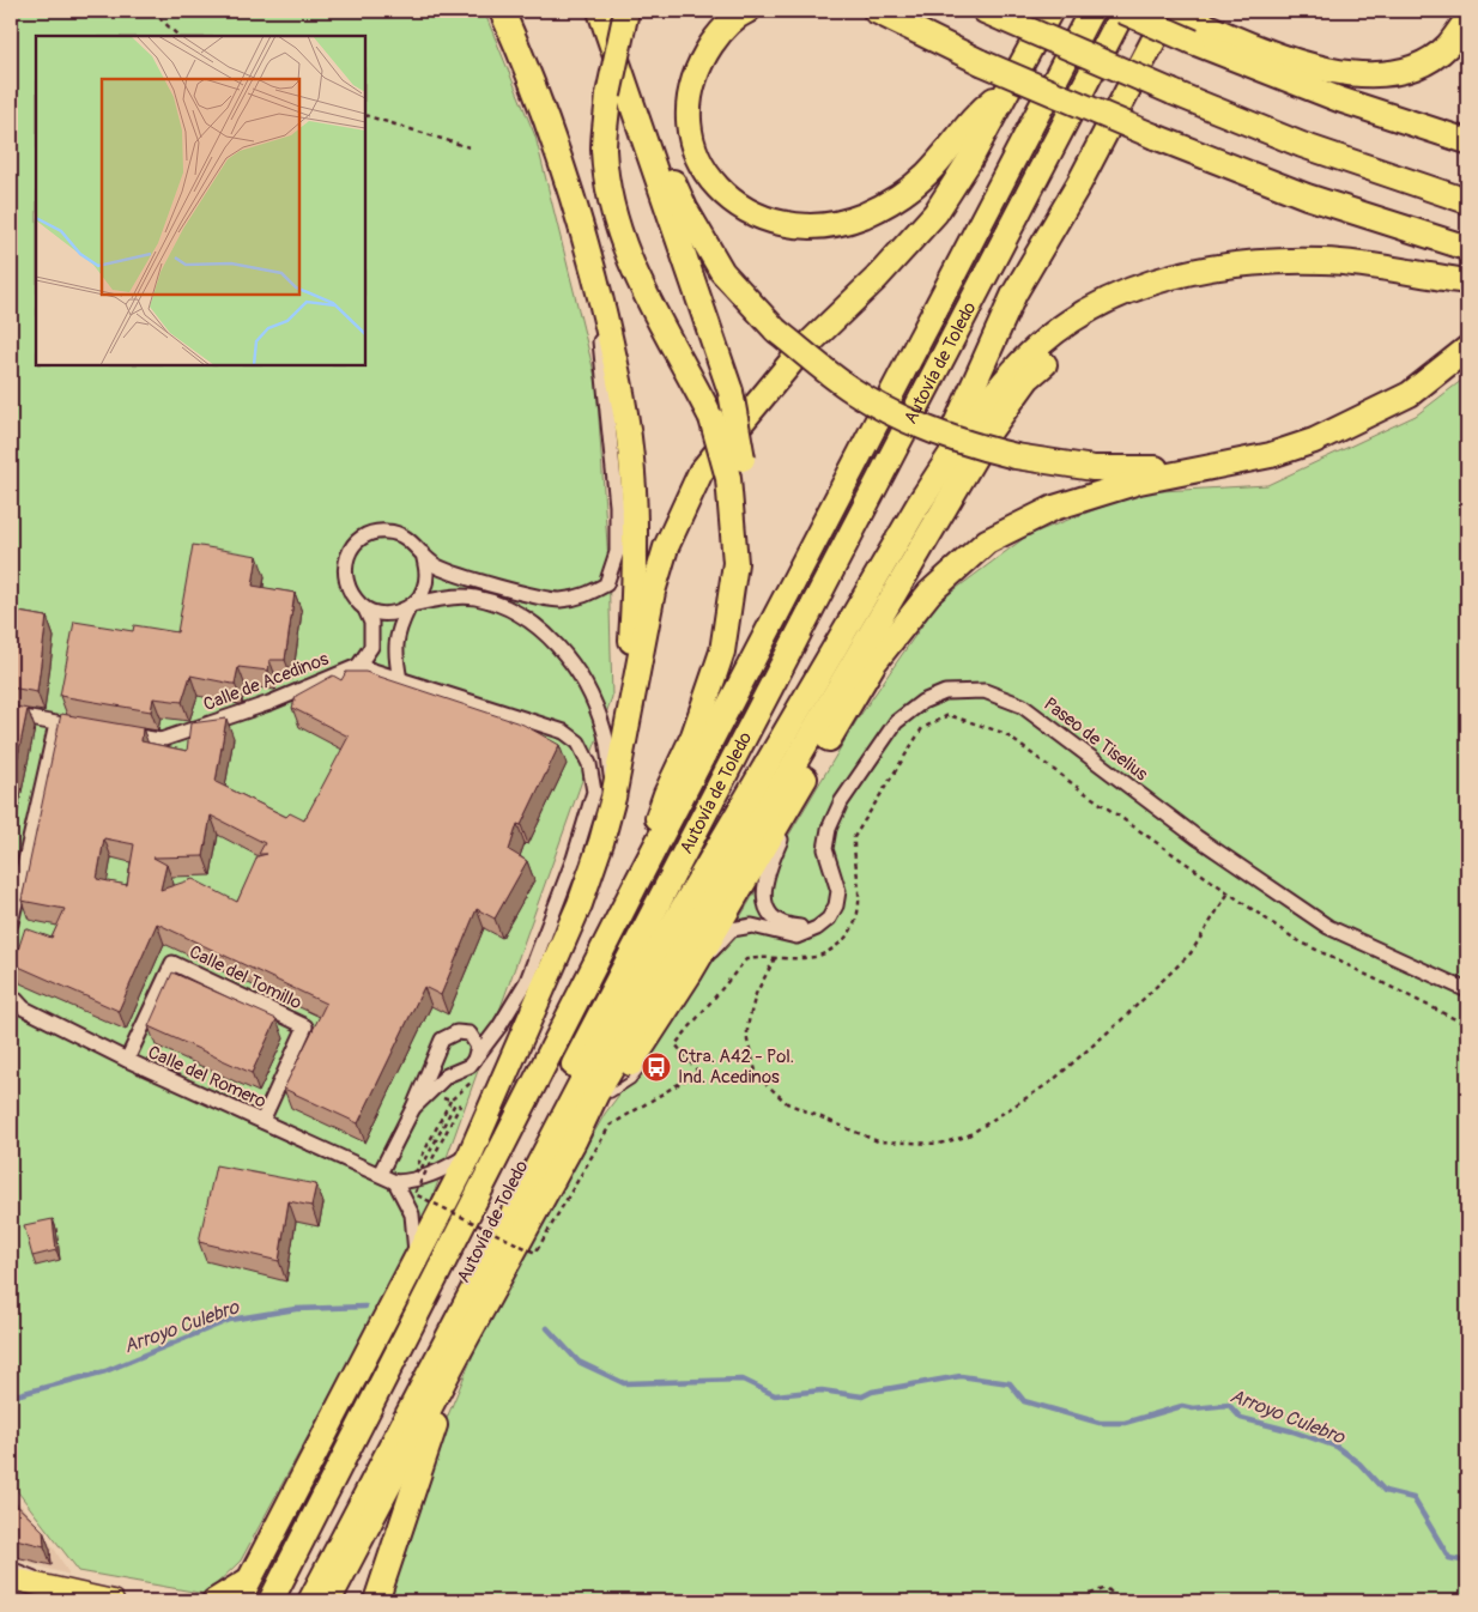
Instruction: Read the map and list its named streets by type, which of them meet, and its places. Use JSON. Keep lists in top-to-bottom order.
{
  "streets": {
    "highway": ["Autovía de Toledo"],
    "street": [
      "Calle de Acedinos",
      "Paseo de Tiselius",
      "Calle del Tomillo",
      "Calle del Romero"
    ]
  },
  "crossings": [
    ["Calle del Tomillo", "Calle del Romero"]
  ],
  "water": ["Arroyo Culebro"],
  "places": {
    "bus stop": ["Ctra. A42 - Pol. Ind. Acedinos"]
  }
}
